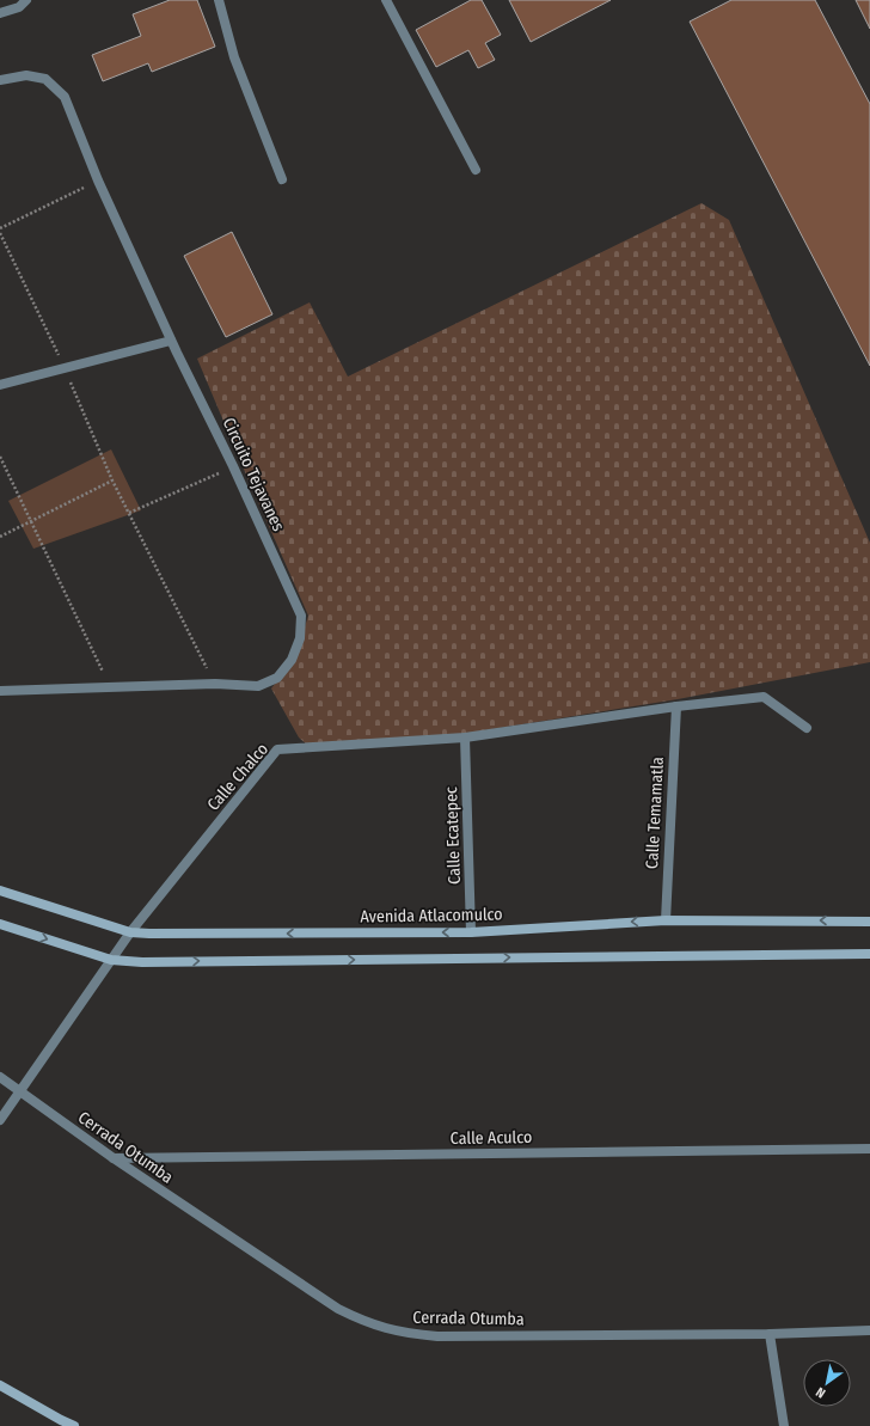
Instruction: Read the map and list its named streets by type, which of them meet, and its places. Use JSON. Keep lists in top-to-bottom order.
{
  "streets": {
    "main road": ["Avenida Atlacomulco"],
    "street": [
      "Circuito Tejavanes",
      "Calle Chalco",
      "Calle Temamatla",
      "Calle Ecatepec",
      "Calle Aculco",
      "Cerrada Otumba"
    ]
  },
  "crossings": [
    ["Calle Chalco", "Calle Temamatla"],
    ["Calle Chalco", "Calle Ecatepec"],
    ["Calle Chalco", "Avenida Atlacomulco"],
    ["Calle Chalco", "Cerrada Otumba"],
    ["Calle Temamatla", "Avenida Atlacomulco"],
    ["Calle Ecatepec", "Avenida Atlacomulco"],
    ["Calle Aculco", "Cerrada Otumba"]
  ],
  "north": "bottom left"
}
